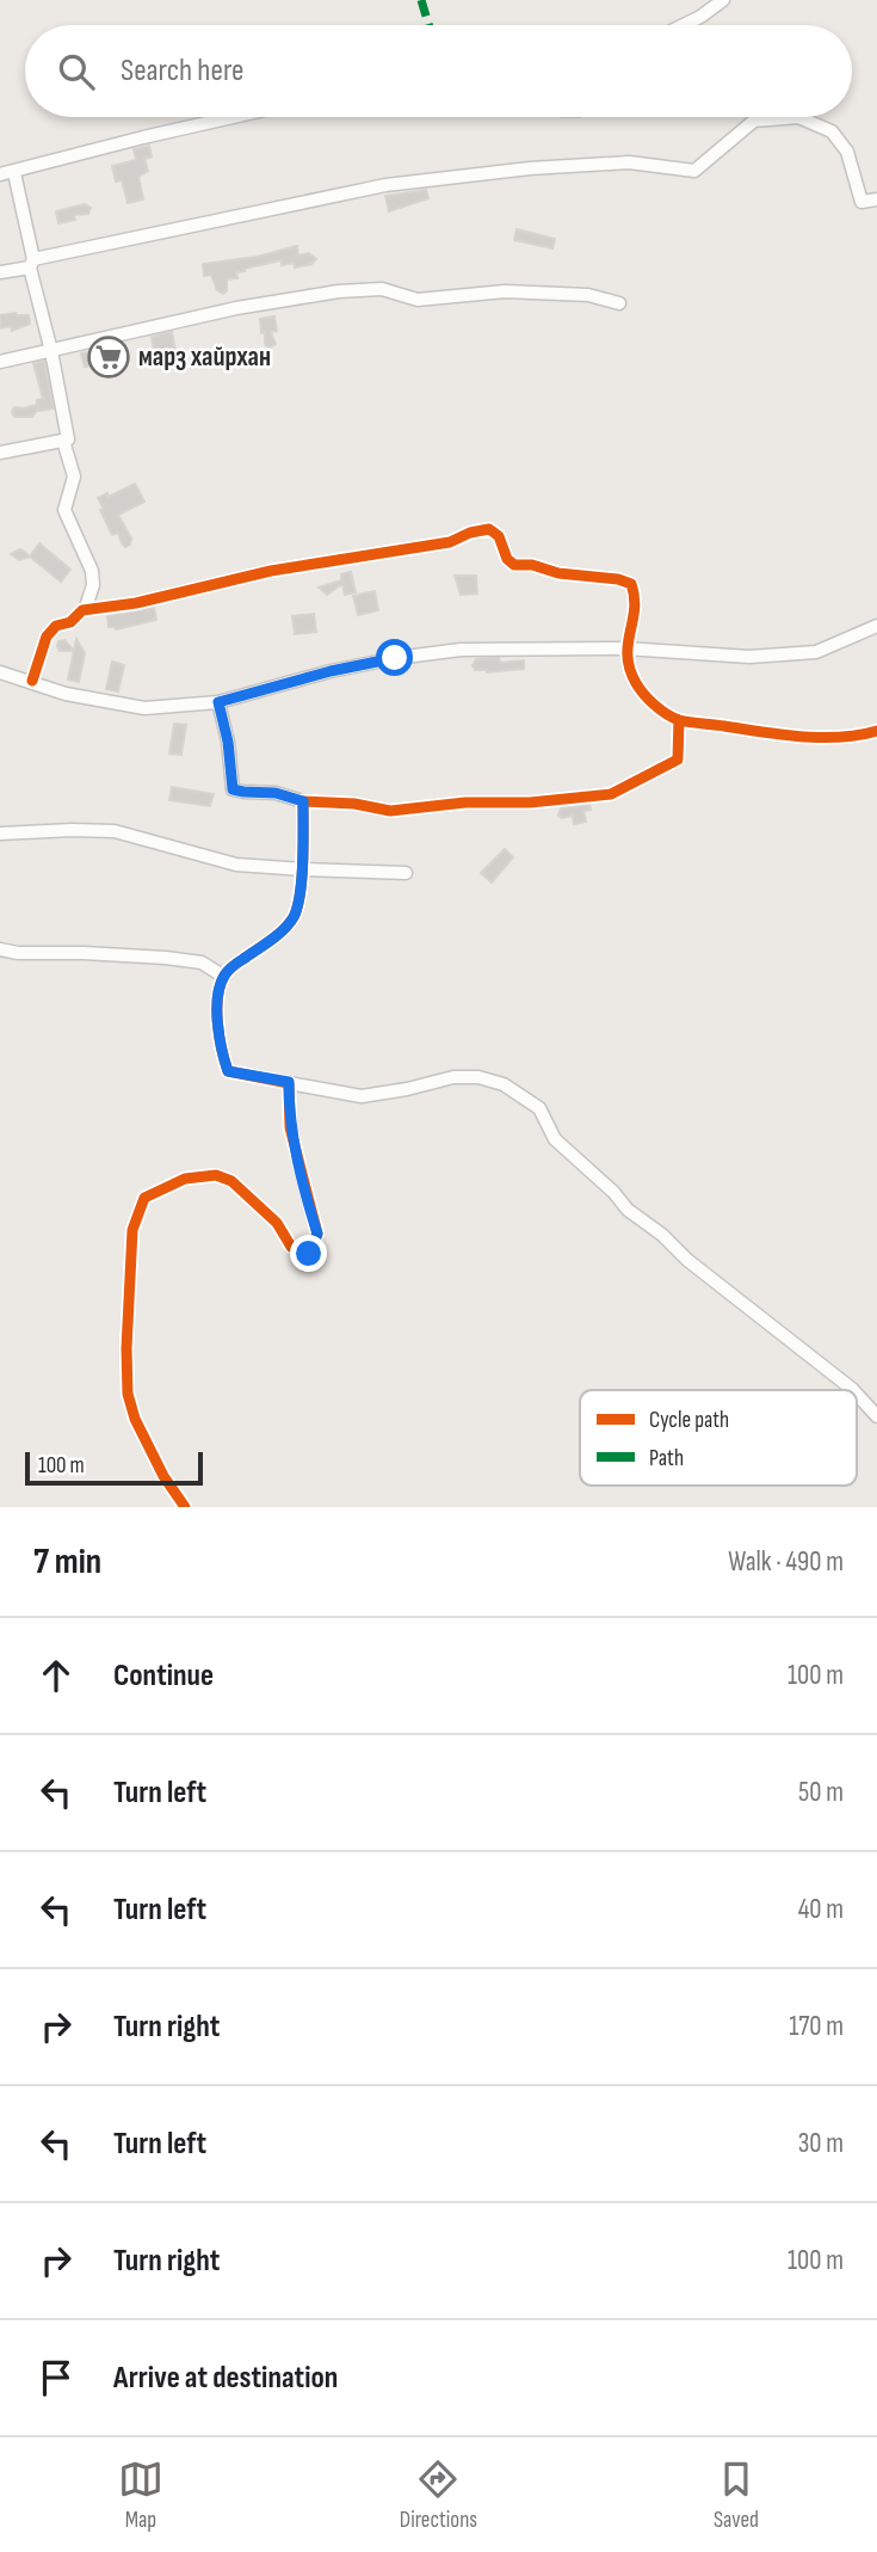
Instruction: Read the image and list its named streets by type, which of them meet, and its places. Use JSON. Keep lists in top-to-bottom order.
{
  "places": {
    "supermarket": ["марз хайрхан"]
  },
  "legend": ["Cycle path", "Path"],
  "scale_bar": "100 m",
  "page": {
    "search": "Search here",
    "scale": "100 m",
    "heading": ["7 min", "Walk · 490 m"],
    "list": [
      ["Continue", "100 m"],
      ["Turn left", "50 m"],
      ["Turn left", "40 m"],
      ["Turn right", "170 m"],
      ["Turn left", "30 m"],
      ["Turn right", "100 m"],
      "Arrive at destination"
    ],
    "nav": ["Map", "Directions", "Saved"]
  }
}
